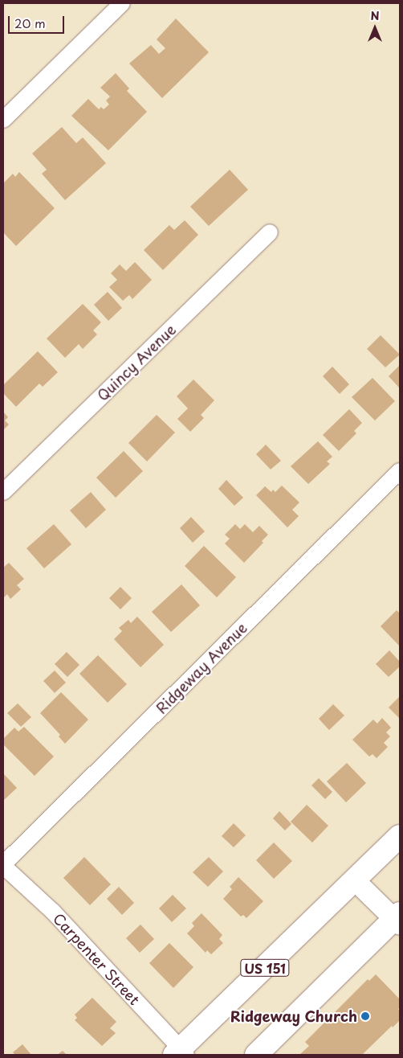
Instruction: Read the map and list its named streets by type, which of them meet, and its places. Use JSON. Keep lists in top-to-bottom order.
{
  "streets": {
    "main road": ["US 151"],
    "street": ["Quincy Avenue", "Ridgeway Avenue", "Carpenter Street"]
  },
  "crossings": [
    ["Ridgeway Avenue", "Carpenter Street"],
    ["Carpenter Street", "US 151"]
  ],
  "places": ["Ridgeway Church"],
  "scale_bar": "20 m",
  "north": "top"
}
